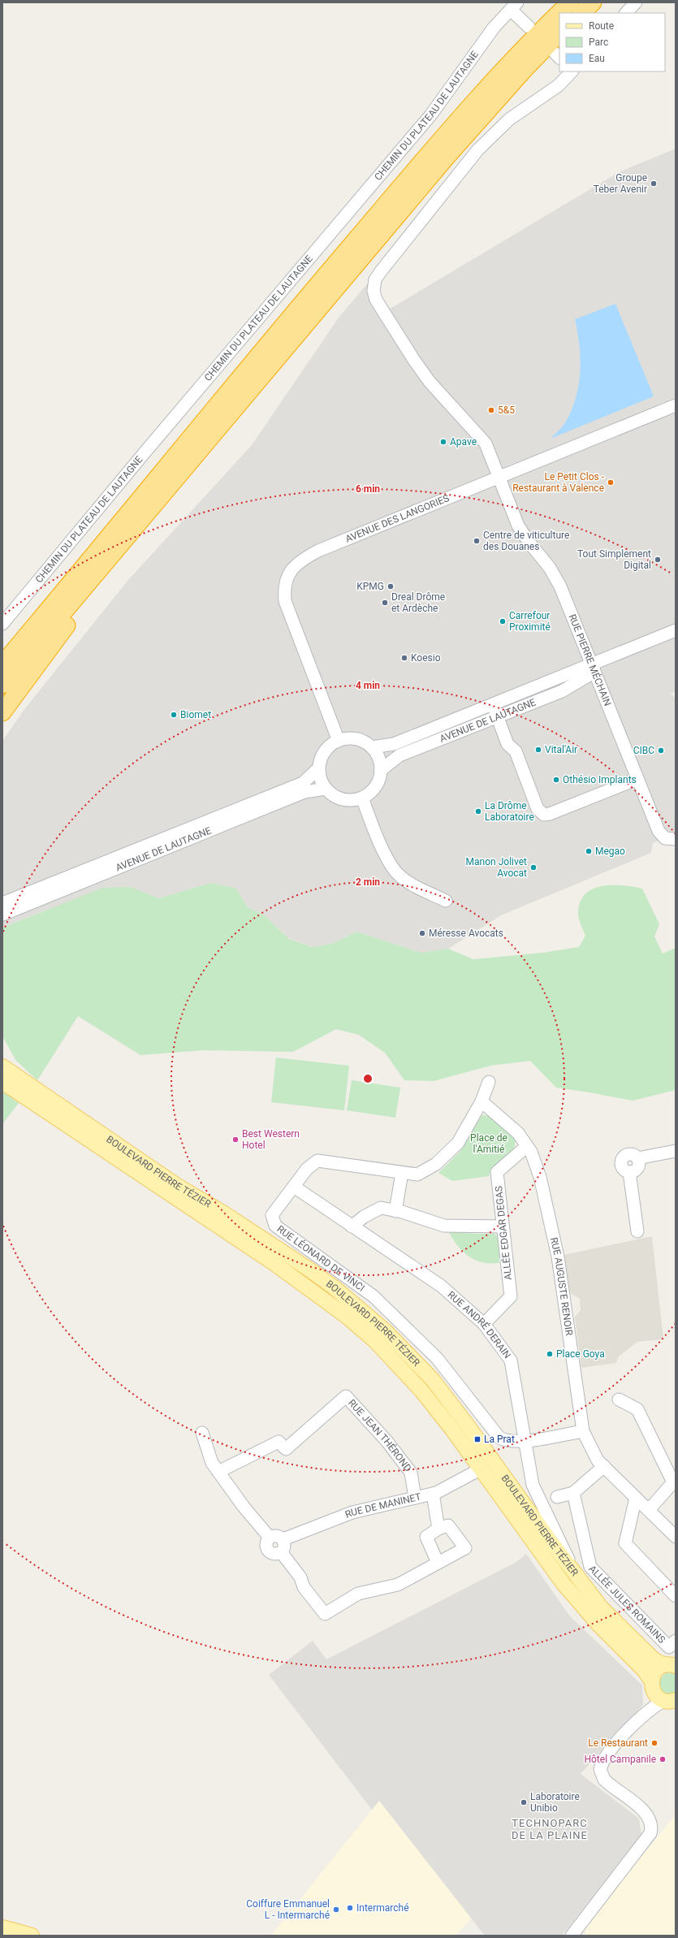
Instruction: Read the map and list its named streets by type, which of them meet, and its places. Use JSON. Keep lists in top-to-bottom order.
{
  "streets": {
    "main road": ["BOULEVARD PIERRE TÉZIER"],
    "street": [
      "CHEMIN DU PLATEAU DE LAUTAGNE",
      "AVENUE DES LANGORIES",
      "RUE PIERRE MÉCHAIN",
      "AVENUE DE LAUTAGNE",
      "ALLÉE EDGAR DEGAS",
      "RUE LÉONARD DE VINCI",
      "RUE AUGUSTE RENOIR",
      "RUE ANDRÉ DERAIN",
      "RUE JEAN THÉROND",
      "RUE DE MANINET",
      "ALLÉE JULES ROMAINS"
    ]
  },
  "crossings": [
    ["AVENUE DES LANGORIES", "RUE PIERRE MÉCHAIN"],
    ["AVENUE DES LANGORIES", "AVENUE DE LAUTAGNE"],
    ["RUE PIERRE MÉCHAIN", "AVENUE DE LAUTAGNE"],
    ["BOULEVARD PIERRE TÉZIER", "RUE ANDRÉ DERAIN"],
    ["BOULEVARD PIERRE TÉZIER", "RUE DE MANINET"],
    ["ALLÉE EDGAR DEGAS", "RUE AUGUSTE RENOIR"],
    ["ALLÉE EDGAR DEGAS", "RUE ANDRÉ DERAIN"],
    ["RUE LÉONARD DE VINCI", "RUE AUGUSTE RENOIR"],
    ["RUE LÉONARD DE VINCI", "RUE ANDRÉ DERAIN"],
    ["RUE JEAN THÉROND", "RUE DE MANINET"]
  ],
  "districts": ["TECHNOPARC DE LA PLAINE"],
  "parks": ["Place de l'Amitié"],
  "places": {
    "other": [
      "Groupe Teber Avenir",
      "5&5",
      "Apave",
      "Le Petit Clos - Restaurant à Valence",
      "Centre de viticulture des Douanes",
      "Tout Simplement Digital",
      "KPMG",
      "Dreal Drôme et Ardèche",
      "Carrefour Proximité",
      "Koesio",
      "Biomet",
      "Vital'Air",
      "CIBC",
      "Othésio Implants",
      "La Drôme Laboratoire",
      "Megao",
      "Manon Jolivet Avocat",
      "Méresse Avocats",
      "Best Western Hotel",
      "Place Goya",
      "Le Restaurant",
      "Hôtel Campanile",
      "Laboratoire Unibio",
      "Intermarché",
      "Coiffure Emmanuel L - Intermarché"
    ],
    "transit": ["La Prat"]
  },
  "legend": ["Route", "Parc", "Eau"],
  "rings": ["6 min", "4 min", "2 min"]
}
